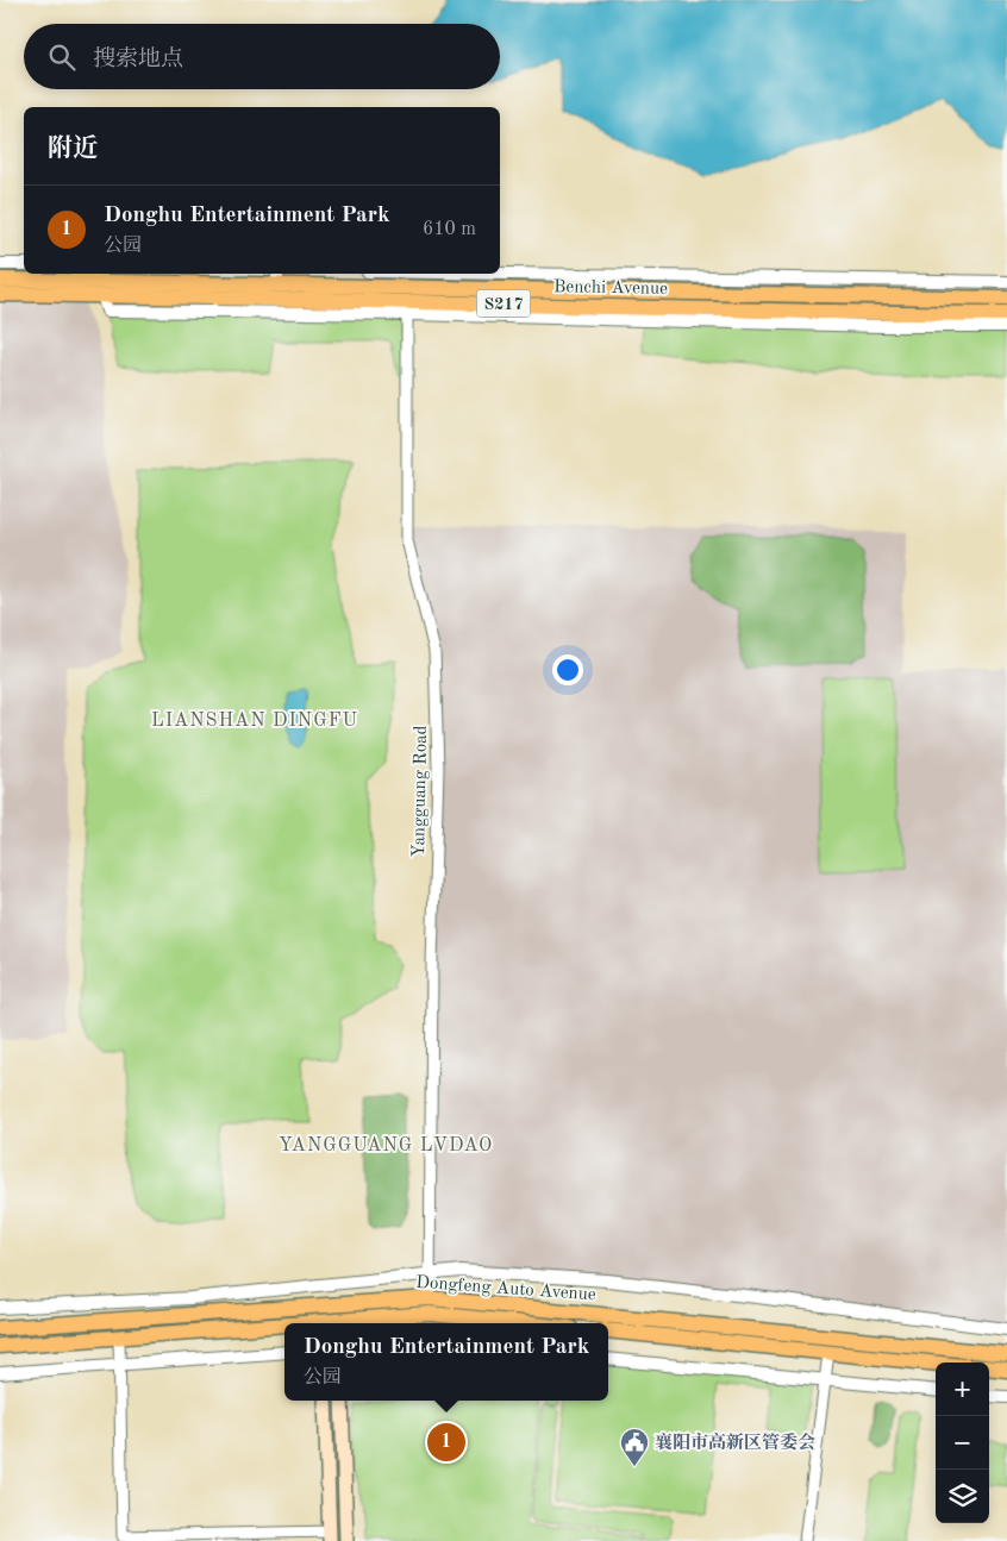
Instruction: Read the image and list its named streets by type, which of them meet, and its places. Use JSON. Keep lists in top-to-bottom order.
{
  "streets": {
    "main road": ["Benchi Avenue", "S217", "Dongfeng Auto Avenue"],
    "street": ["Yangguang Road"]
  },
  "crossings": [
    ["Benchi Avenue", "Yangguang Road"],
    ["Yangguang Road", "Dongfeng Auto Avenue"]
  ],
  "districts": ["LIANSHAN DINGFU", "YANGGUANG LVDAO"],
  "places": {
    "public building": ["襄阳市高新区管委会"]
  },
  "page": {
    "search": "搜索地点",
    "heading": "附近",
    "list": [
      {
        "mark": "1",
        "name": "Donghu Entertainment Park",
        "note": "公园",
        "value": "610 m"
      }
    ],
    "popup": ["Donghu Entertainment Park", "公园"],
    "map_buttons": ["+", "−"],
    "pins": "1"
  }
}
